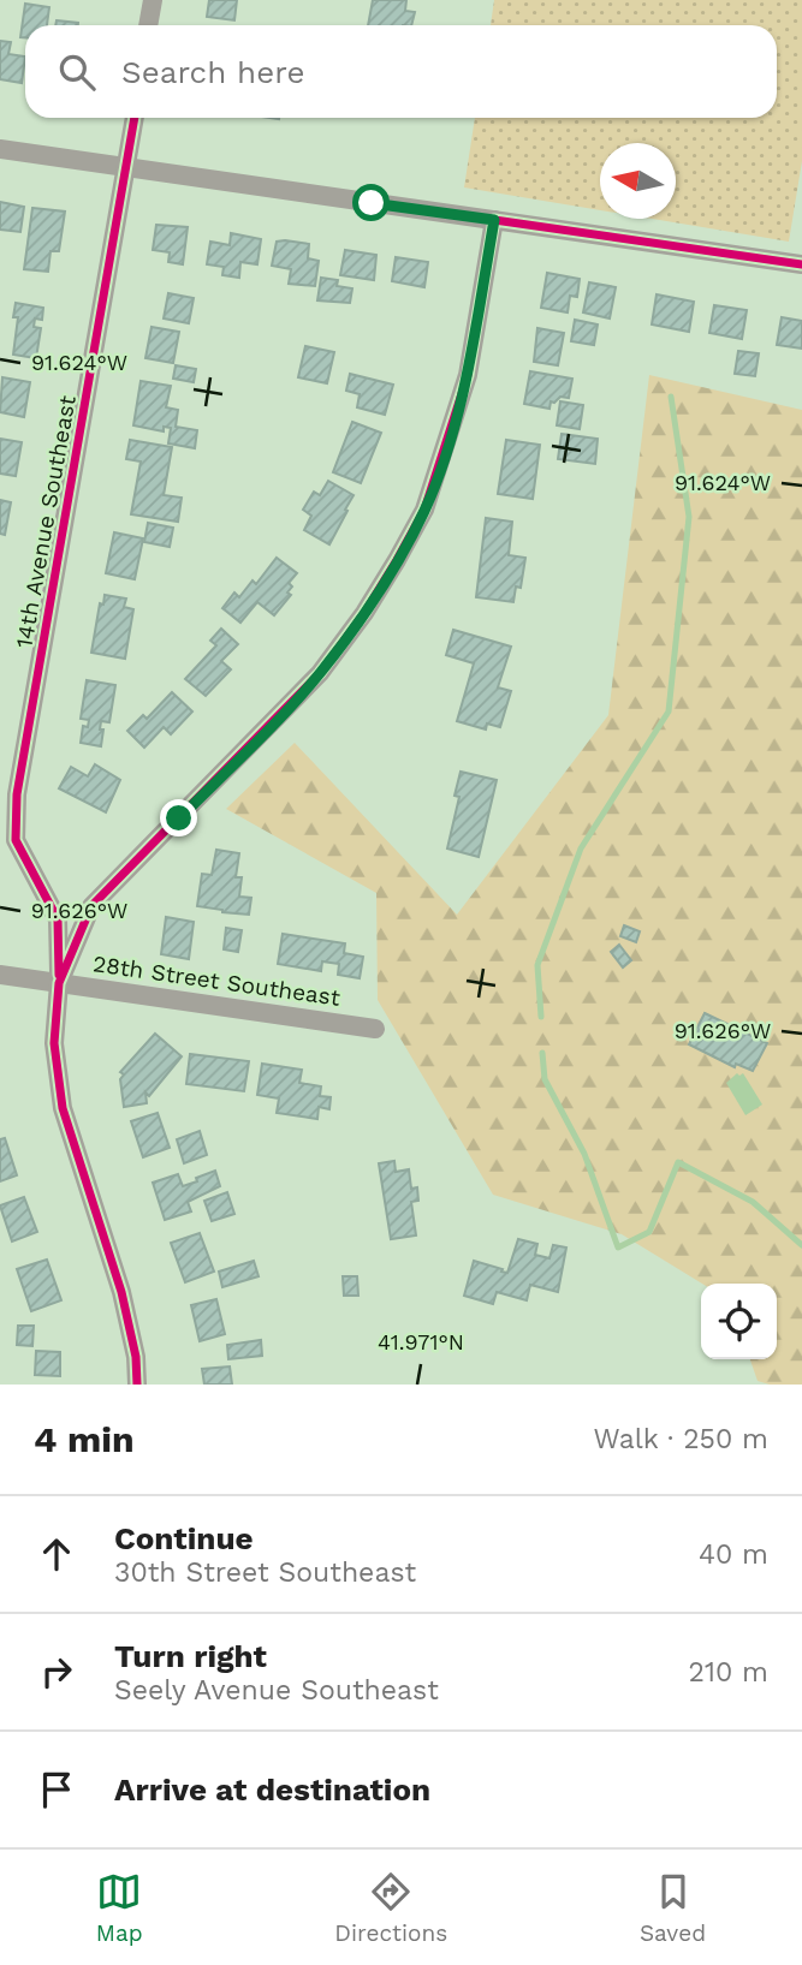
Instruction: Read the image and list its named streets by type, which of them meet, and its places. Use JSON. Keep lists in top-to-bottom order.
{
  "streets": {
    "street": ["14th Avenue Southeast", "28th Street Southeast"]
  },
  "crossings": [
    ["14th Avenue Southeast", "28th Street Southeast"]
  ],
  "north": "left",
  "page": {
    "search": "Search here",
    "heading": ["4 min", "Walk · 250 m"],
    "list": [
      ["Continue", "30th Street Southeast", "40 m"],
      ["Turn right", "Seely Avenue Southeast", "210 m"],
      "Arrive at destination"
    ],
    "nav": ["Map", "Directions", "Saved"]
  },
  "coordinates": ["91.624°W", "91.626°W", "41.971°N"]
}
